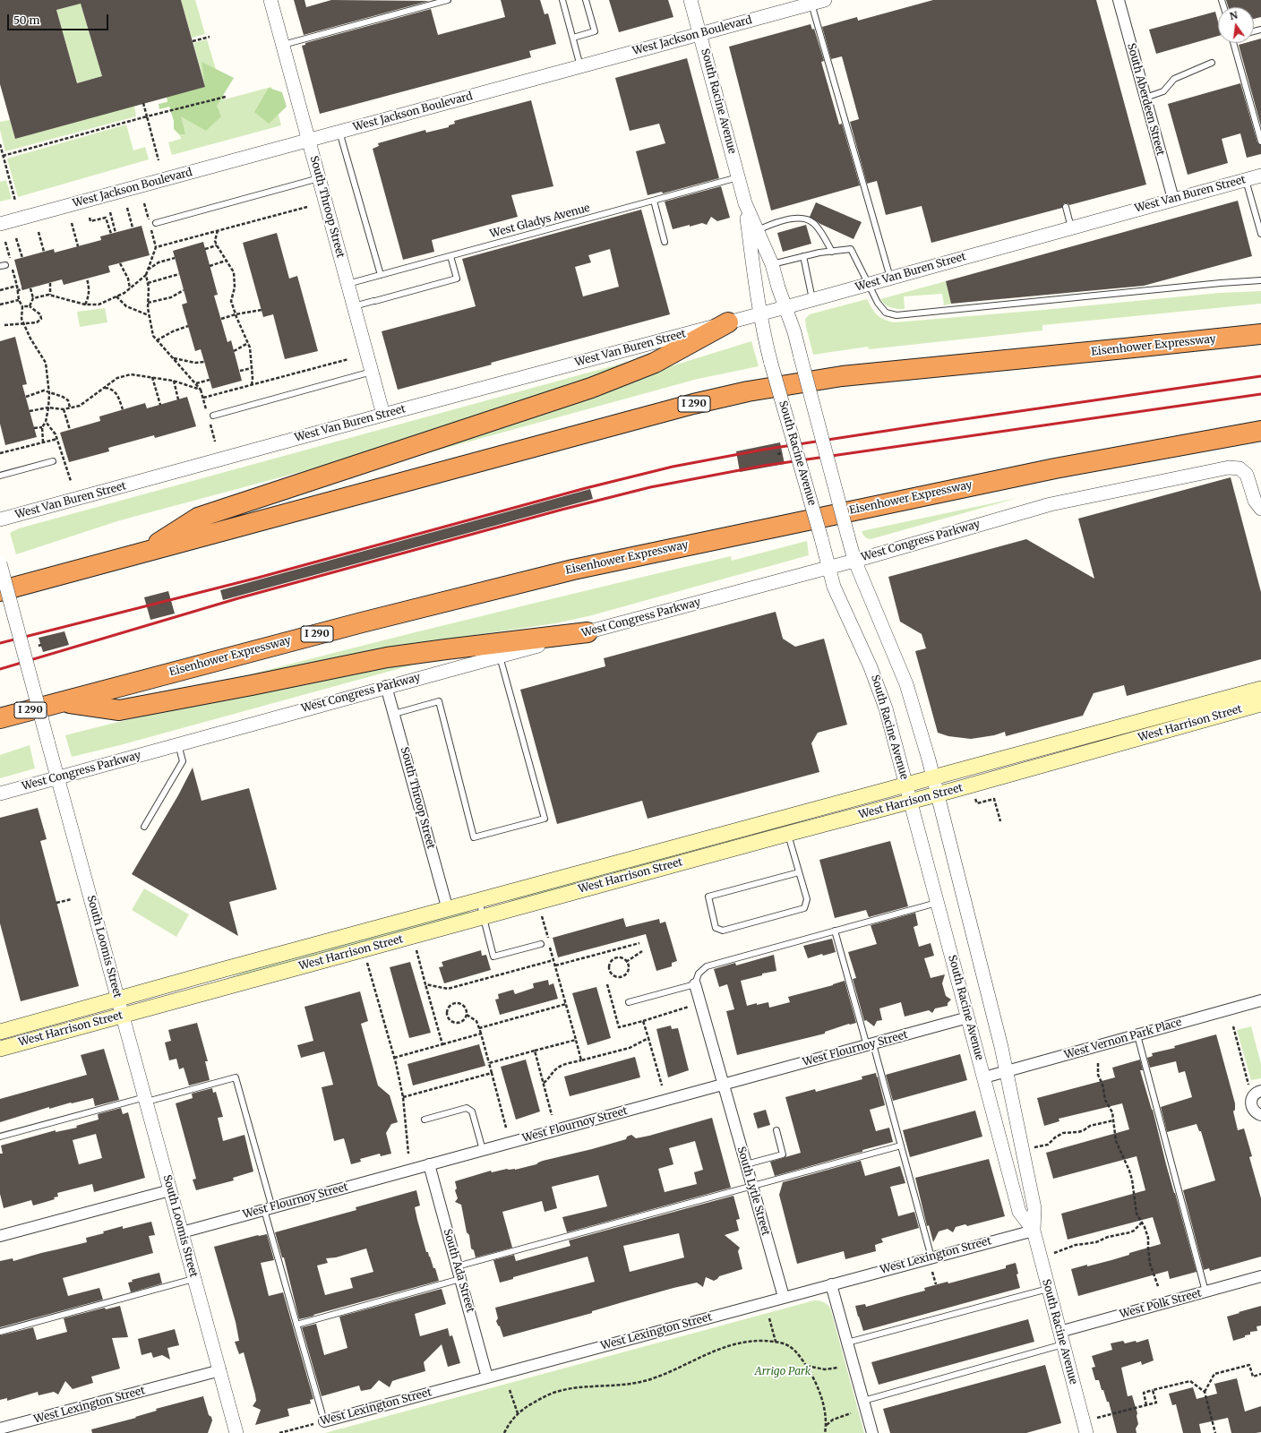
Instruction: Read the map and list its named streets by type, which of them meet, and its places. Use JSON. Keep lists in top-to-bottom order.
{
  "streets": {
    "highway": ["Eisenhower Expressway", "I 290"],
    "main road": ["West Harrison Street"],
    "street": [
      "West Jackson Boulevard",
      "South Aberdeen Street",
      "South Racine Avenue",
      "West Van Buren Street",
      "South Throop Street",
      "West Congress Parkway",
      "South Loomis Street",
      "West Vernon Park Place",
      "West Flournoy Street",
      "South Lytle Street",
      "West Lexington Street",
      "South Ada Street",
      "West Polk Street"
    ],
    "lane": ["West Gladys Avenue"]
  },
  "crossings": [
    ["West Jackson Boulevard", "South Racine Avenue"],
    ["West Jackson Boulevard", "South Throop Street"],
    ["South Aberdeen Street", "West Van Buren Street"],
    ["South Racine Avenue", "West Van Buren Street"],
    ["South Racine Avenue", "West Gladys Avenue"],
    ["South Racine Avenue", "West Congress Parkway"],
    ["South Racine Avenue", "West Harrison Street"],
    ["South Racine Avenue", "West Vernon Park Place"],
    ["South Racine Avenue", "West Flournoy Street"],
    ["South Racine Avenue", "West Lexington Street"],
    ["South Racine Avenue", "West Polk Street"],
    ["West Van Buren Street", "South Throop Street"],
    ["South Throop Street", "West Gladys Avenue"],
    ["South Throop Street", "West Congress Parkway"],
    ["South Throop Street", "West Harrison Street"],
    ["West Congress Parkway", "South Loomis Street"],
    ["West Harrison Street", "South Loomis Street"],
    ["South Loomis Street", "West Flournoy Street"],
    ["South Loomis Street", "West Lexington Street"],
    ["West Flournoy Street", "South Lytle Street"],
    ["West Flournoy Street", "South Ada Street"],
    ["South Lytle Street", "West Lexington Street"],
    ["West Lexington Street", "South Ada Street"]
  ],
  "parks": ["Arrigo Park"],
  "scale_bar": "50 m",
  "north": "top"
}
